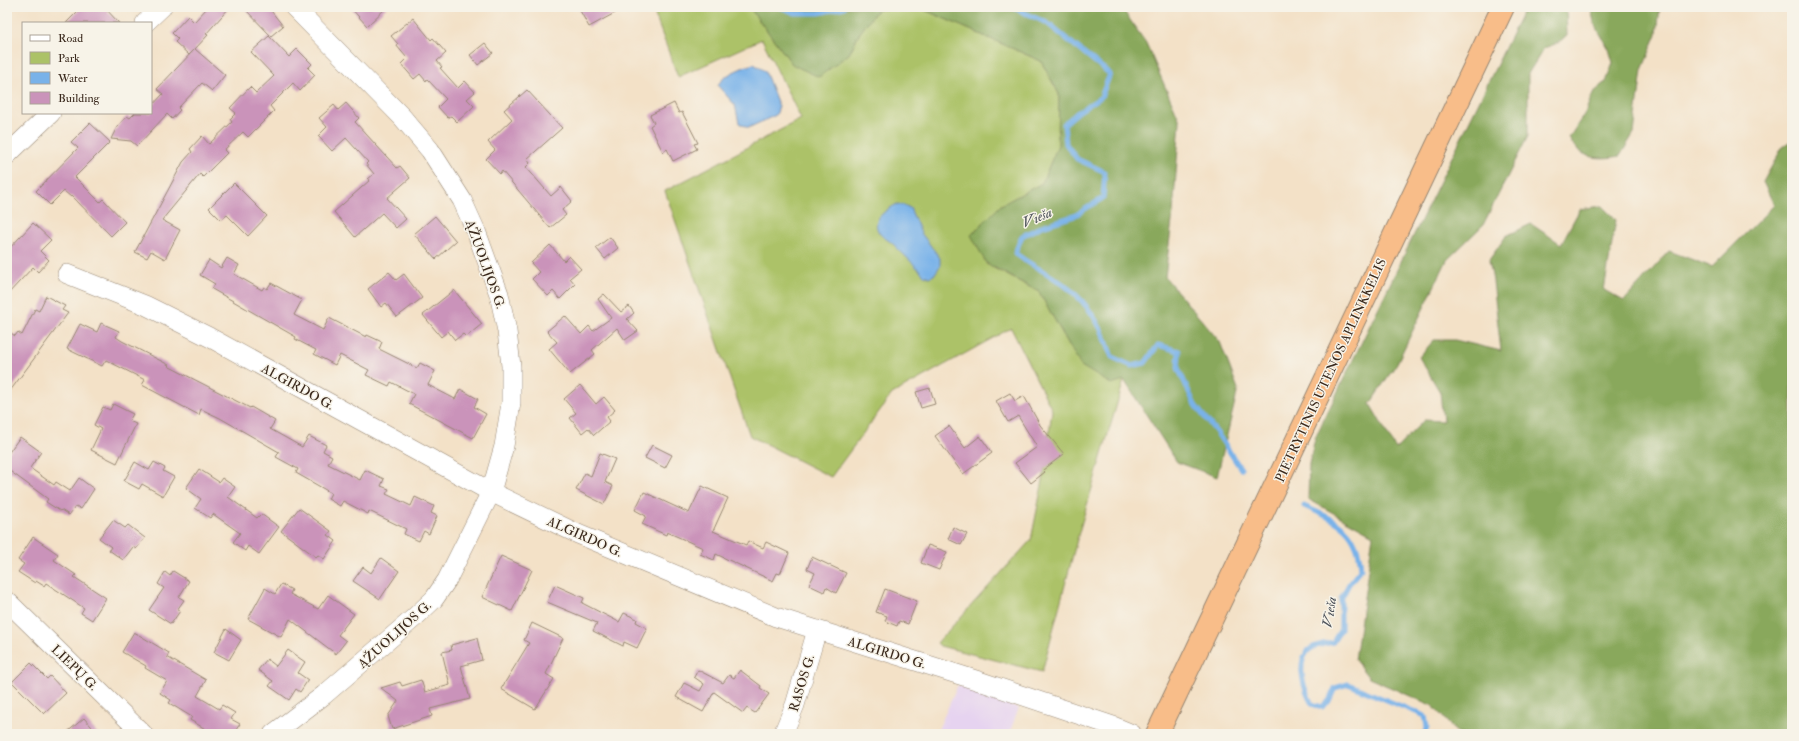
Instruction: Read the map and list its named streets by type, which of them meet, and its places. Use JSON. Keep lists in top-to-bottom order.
{
  "streets": {
    "highway": ["PIETRYTINIS UTENOS APLINKKELIS"],
    "street": [
      "ĄŽUOLIJOS G.",
      "ALGIRDO G.",
      "LIEPŲ G.",
      "RASOS G."
    ]
  },
  "crossings": [
    ["ĄŽUOLIJOS G.", "ALGIRDO G."],
    ["ALGIRDO G.", "RASOS G."]
  ],
  "water": ["Vieša"],
  "legend": [
    "Road",
    "Park",
    "Water",
    "Building"
  ]
}
